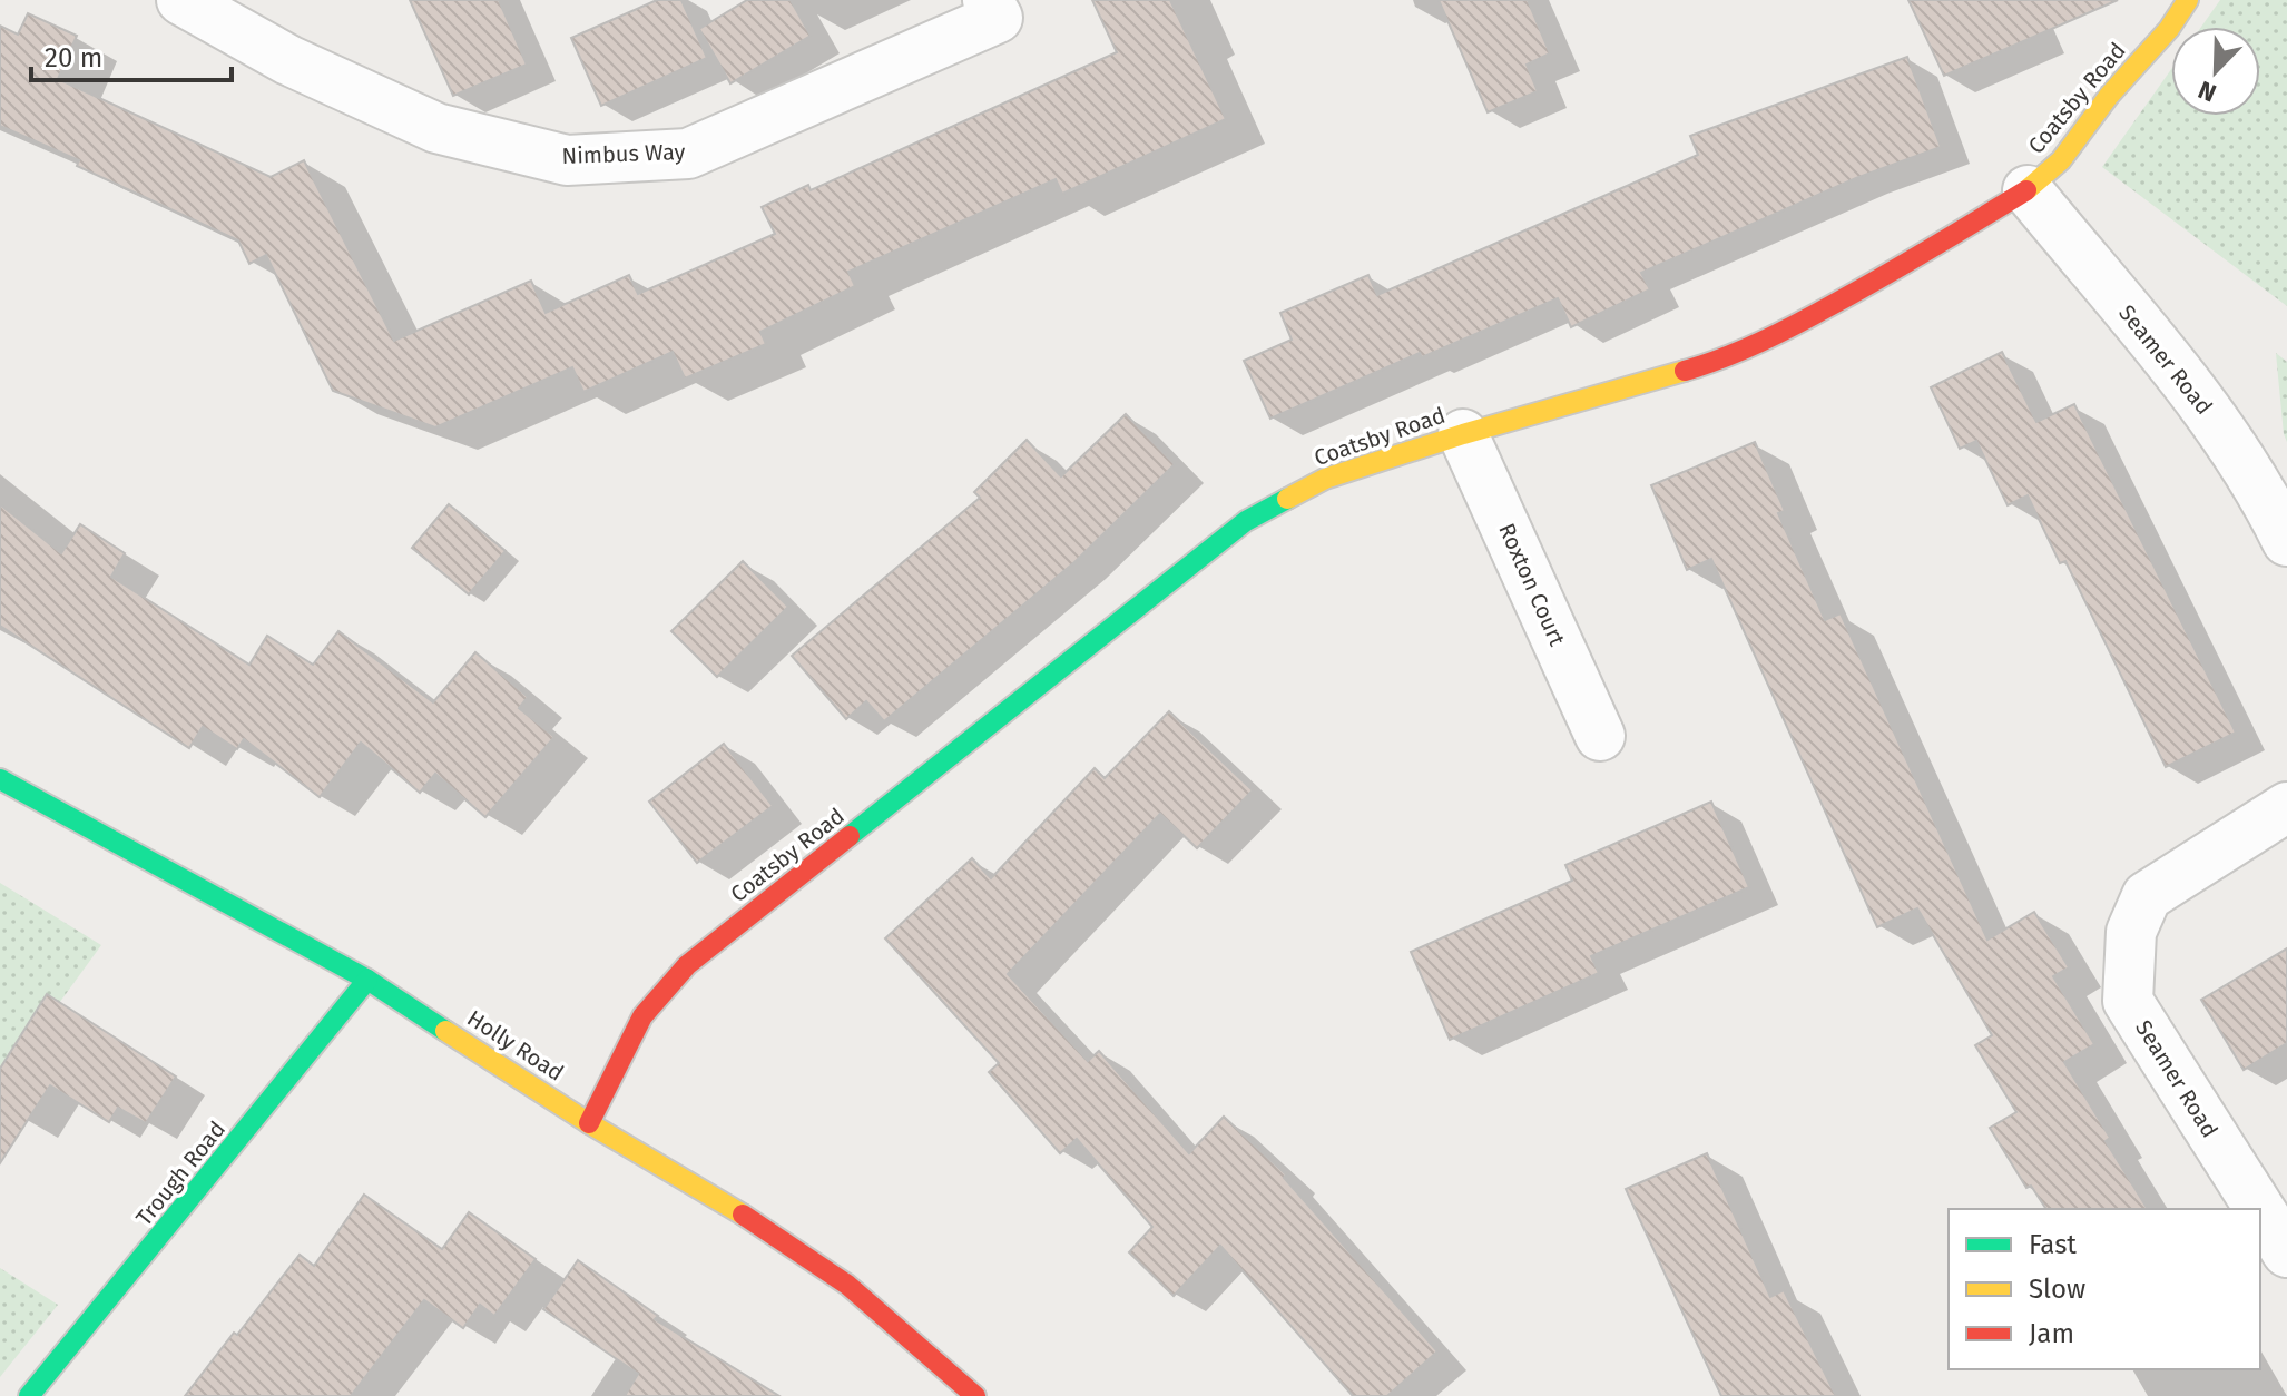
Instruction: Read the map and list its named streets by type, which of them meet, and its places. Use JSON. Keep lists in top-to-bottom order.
{
  "streets": {
    "street": [
      "Coatsby Road",
      "Nimbus Way",
      "Seamer Road",
      "Roxton Court",
      "Holly Road",
      "Trough Road"
    ]
  },
  "crossings": [
    ["Coatsby Road", "Seamer Road"],
    ["Coatsby Road", "Roxton Court"],
    ["Coatsby Road", "Holly Road"],
    ["Holly Road", "Trough Road"]
  ],
  "legend": ["Fast", "Slow", "Jam"],
  "scale_bar": "20 m",
  "north": "bottom left"
}
